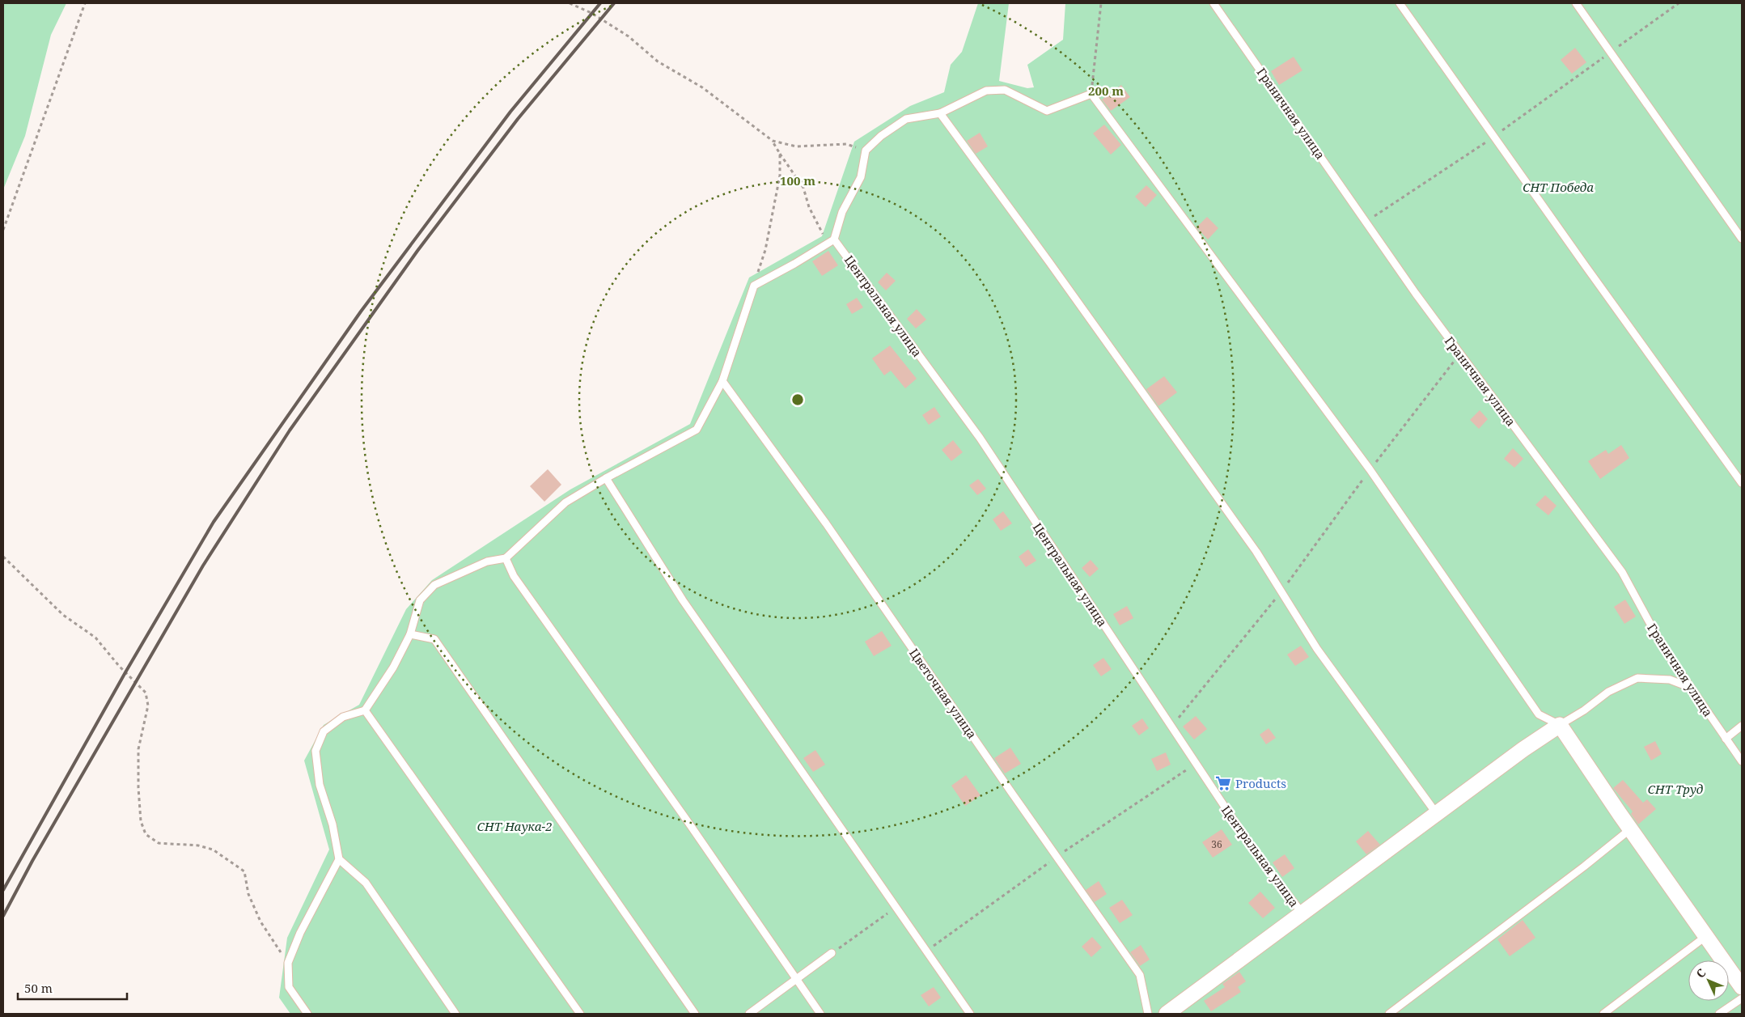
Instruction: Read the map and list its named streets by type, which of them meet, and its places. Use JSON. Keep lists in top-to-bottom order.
{
  "streets": {
    "lane": ["Граничная улица", "Центральная улица", "Цветочная улица"]
  },
  "parks": ["СНТ Победа", "СНТ Труд", "СНТ Наука-2"],
  "places": {
    "supermarket": ["Products"]
  },
  "house_numbers": ["36"],
  "scale_bar": "50 m",
  "north": "top left",
  "rings": ["200 m", "100 m"]
}
